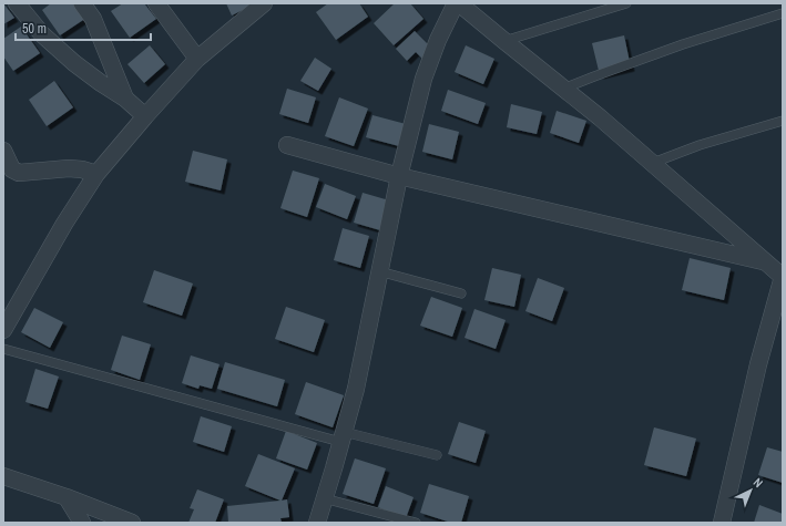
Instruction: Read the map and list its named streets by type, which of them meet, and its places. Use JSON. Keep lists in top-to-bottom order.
{
  "scale_bar": "50 m",
  "north": "top right"
}
